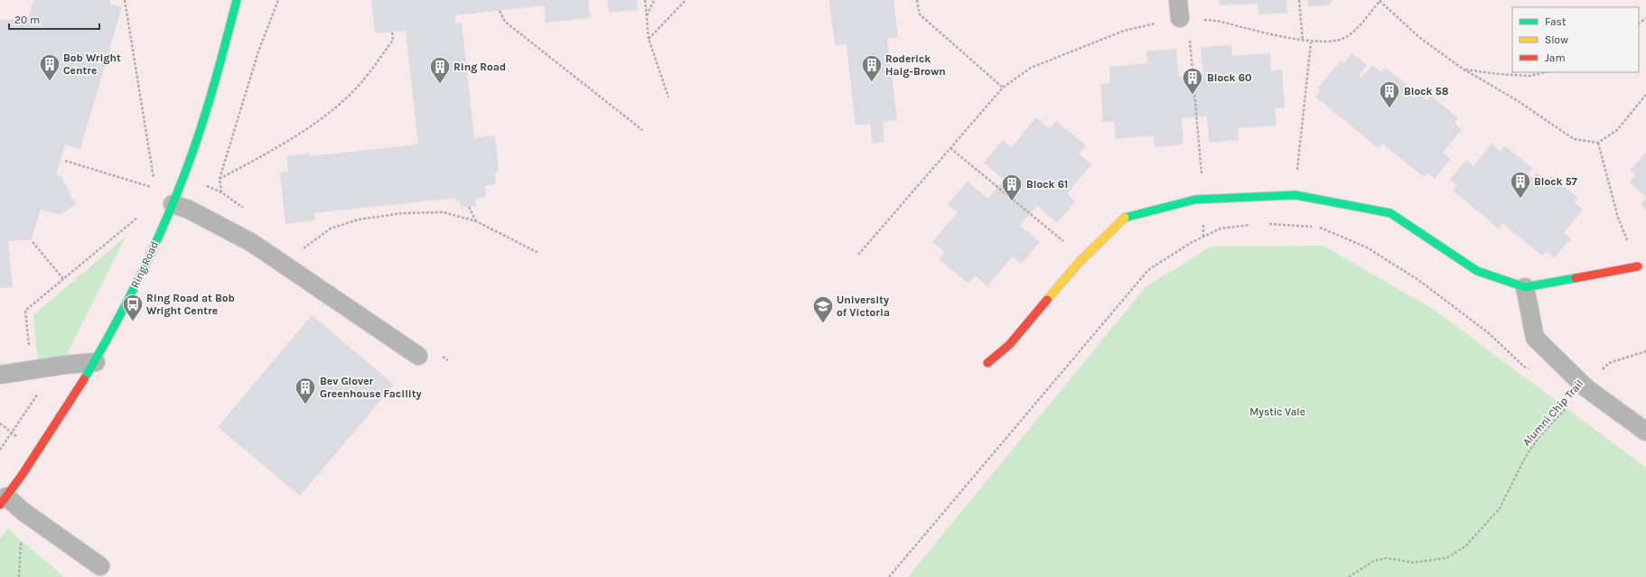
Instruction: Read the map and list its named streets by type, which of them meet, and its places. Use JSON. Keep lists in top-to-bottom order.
{
  "streets": {
    "street": ["Ring Road"],
    "path": ["Alumni Chip Trail"]
  },
  "parks": ["Mystic Vale"],
  "places": {
    "building": [
      "Bob Wright Centre",
      "Roderick Haig-Brown",
      "Ring Road",
      "Block 60",
      "Block 58",
      "Block 57",
      "Block 61",
      "Bev Glover Greenhouse Facility"
    ],
    "bus stop": ["Ring Road at Bob Wright Centre"],
    "school or university": ["University of Victoria"]
  },
  "legend": ["Fast", "Slow", "Jam"],
  "scale_bar": "20 m"
}
